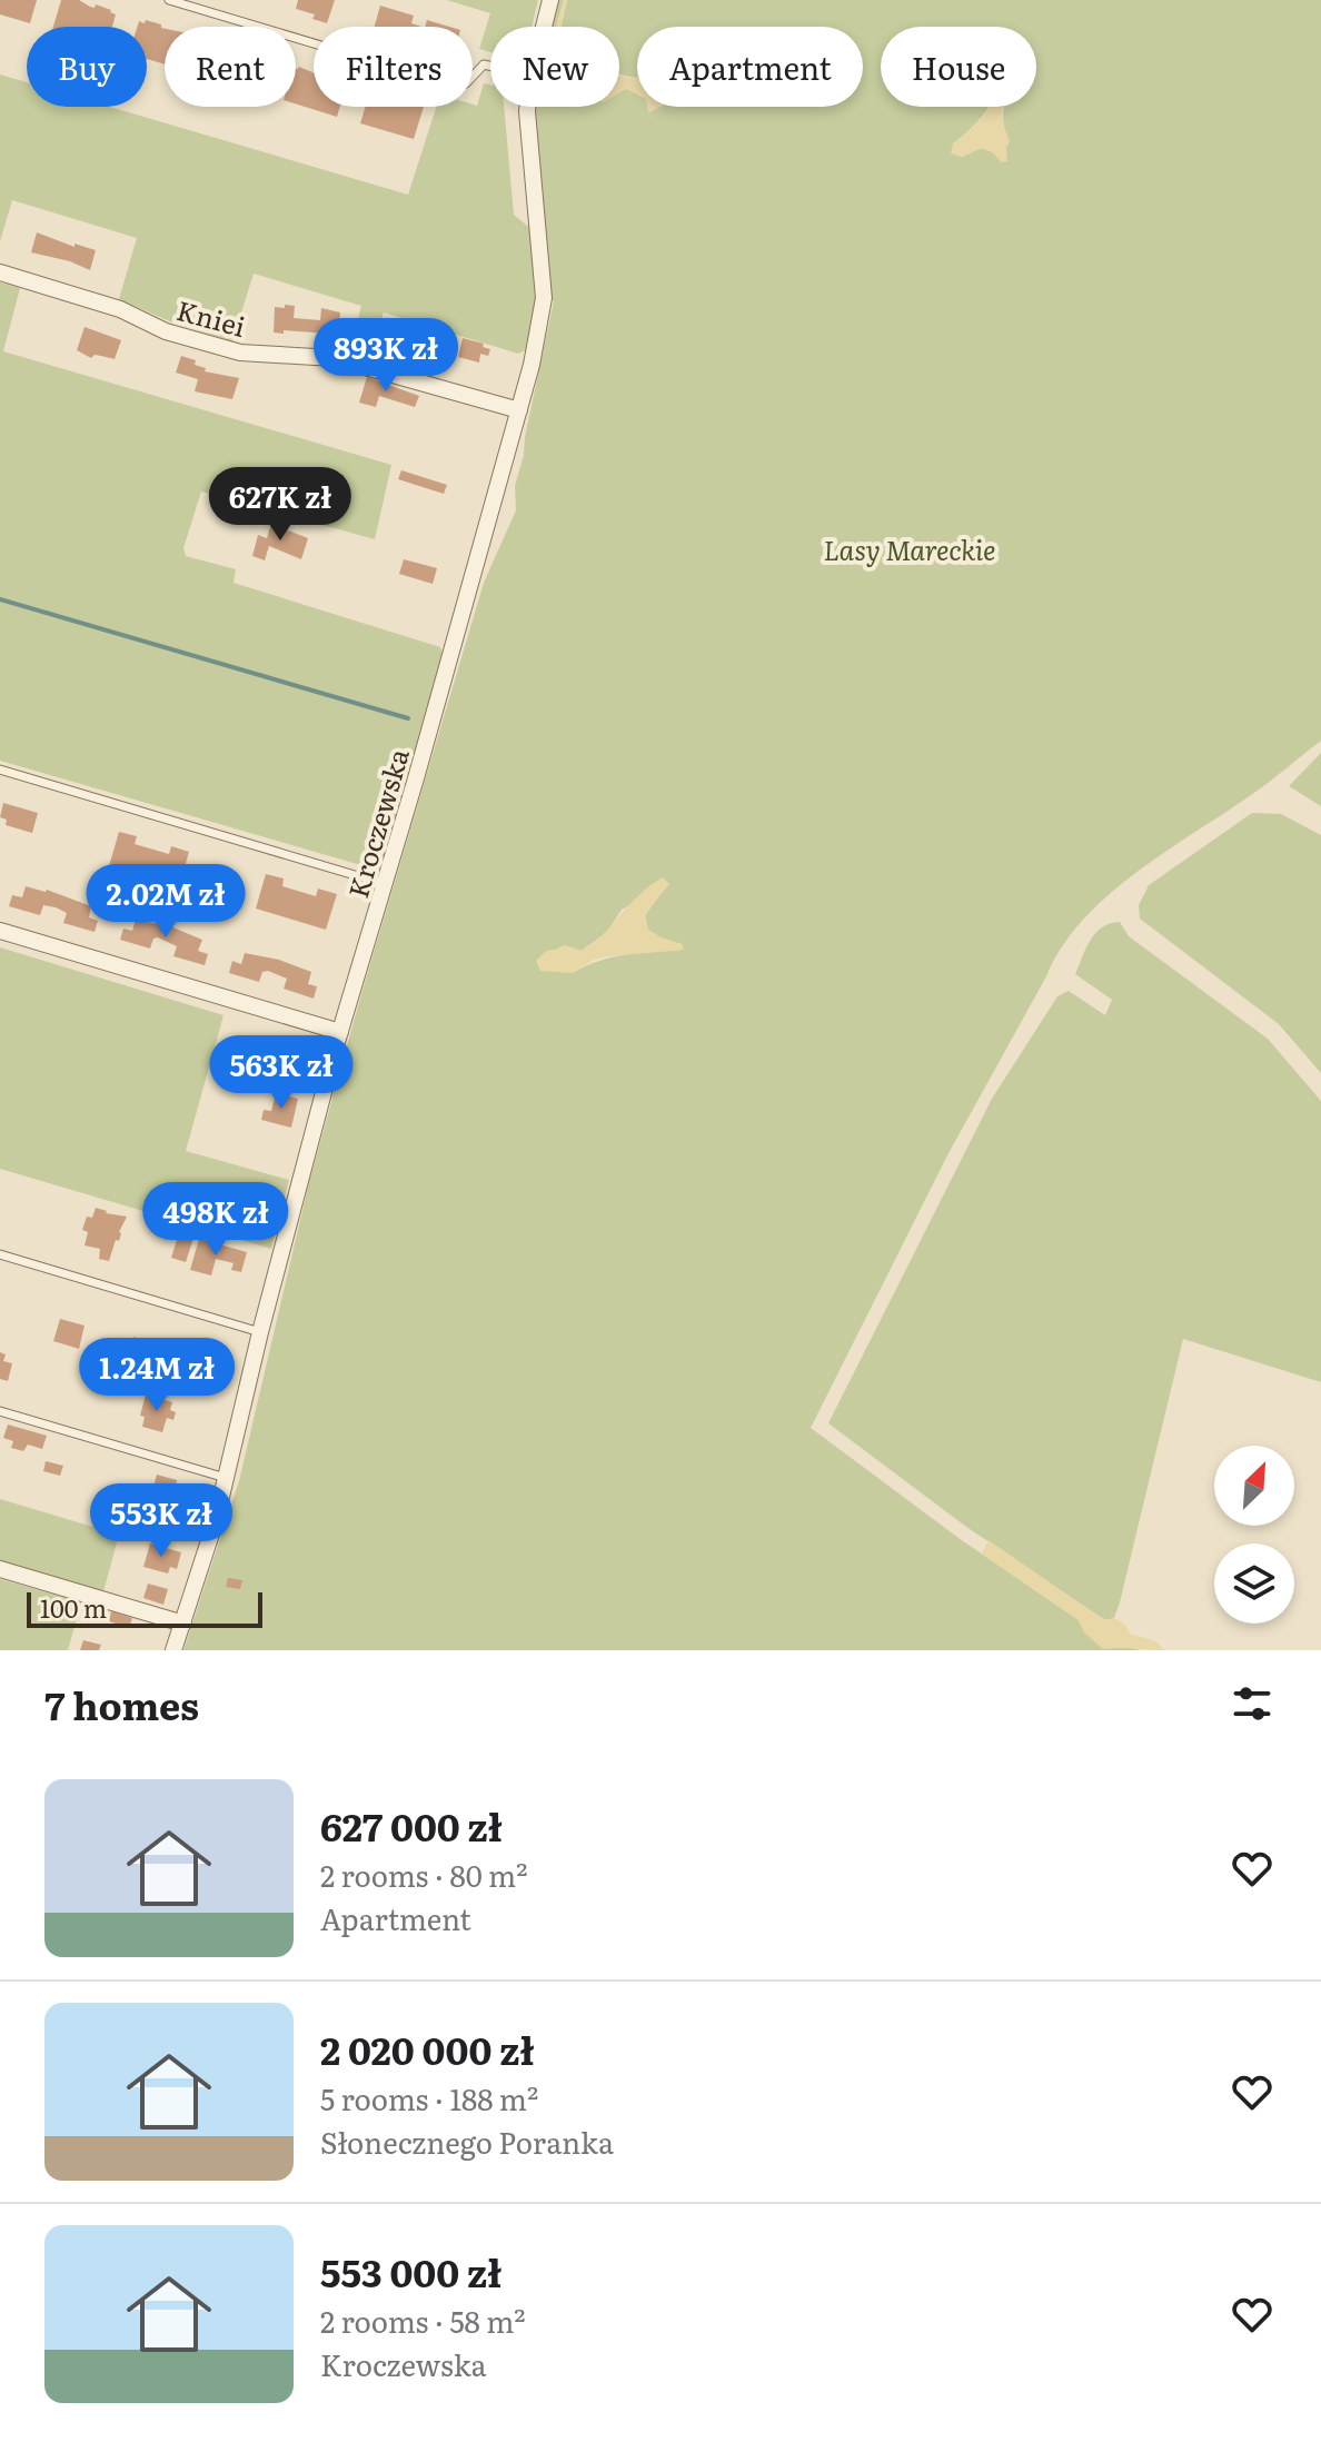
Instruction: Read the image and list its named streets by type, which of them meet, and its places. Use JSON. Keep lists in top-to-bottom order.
{
  "streets": {
    "street": ["Kniei", "Kroczewska"]
  },
  "crossings": [
    ["Kniei", "Kroczewska"]
  ],
  "parks": ["Lasy Mareckie"],
  "scale_bar": "100 m",
  "north": "top right",
  "page": {
    "chip": [
      "Buy",
      "Rent",
      "Filters",
      "New",
      "Apartment",
      "House"
    ],
    "price": [
      "893K zł",
      "627K zł",
      "2.02M zł",
      "563K zł",
      "498K zł",
      "1.24M zł",
      "553K zł"
    ],
    "scale": "100 m",
    "heading": "7 homes",
    "list": [
      {
        "name": "627 000 zł",
        "note": "2 rooms · 80 m² · Apartment"
      },
      {
        "name": "2 020 000 zł",
        "note": "5 rooms · 188 m² · Słonecznego Poranka"
      },
      {
        "name": "553 000 zł",
        "note": "2 rooms · 58 m² · Kroczewska"
      }
    ]
  }
}
